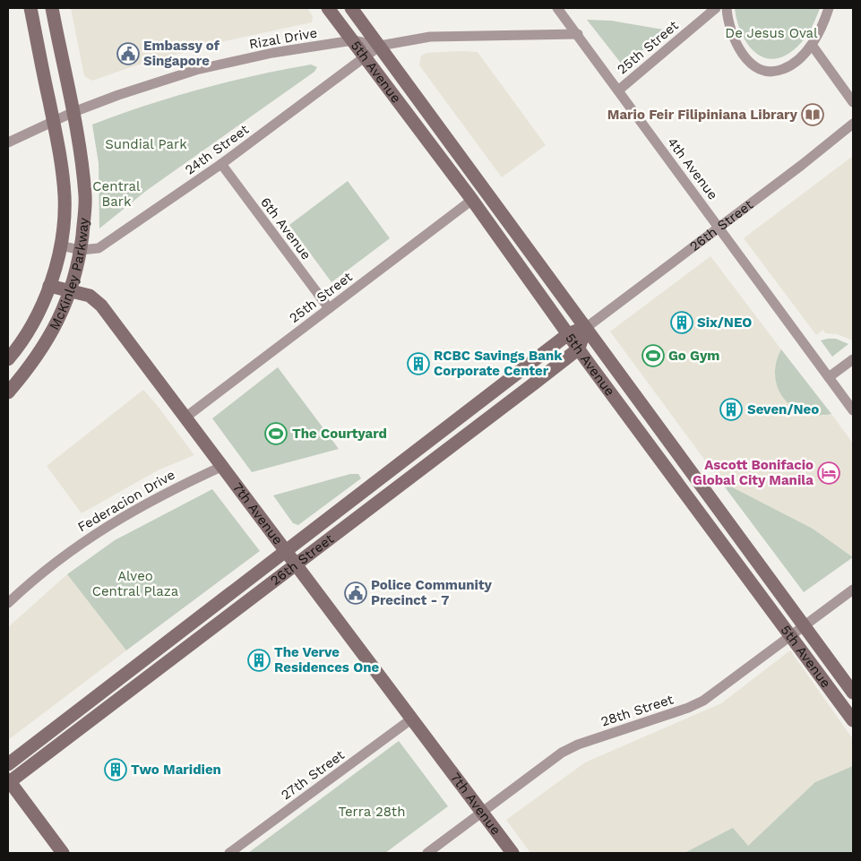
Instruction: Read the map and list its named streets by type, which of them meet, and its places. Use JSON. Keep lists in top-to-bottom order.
{
  "streets": {
    "main road": [
      "5th Avenue",
      "26th Street",
      "McKinley Parkway",
      "7th Avenue"
    ],
    "street": [
      "Rizal Drive",
      "25th Street",
      "24th Street",
      "4th Avenue",
      "6th Avenue",
      "Federacion Drive",
      "28th Street",
      "27th Street"
    ]
  },
  "crossings": [
    ["Rizal Drive", "5th Avenue"],
    ["Rizal Drive", "24th Street"],
    ["Rizal Drive", "4th Avenue"],
    ["Rizal Drive", "McKinley Parkway"],
    ["25th Street", "5th Avenue"],
    ["25th Street", "4th Avenue"],
    ["25th Street", "6th Avenue"],
    ["25th Street", "7th Avenue"],
    ["5th Avenue", "24th Street"],
    ["5th Avenue", "26th Street"],
    ["5th Avenue", "28th Street"],
    ["24th Street", "6th Avenue"],
    ["24th Street", "McKinley Parkway"],
    ["4th Avenue", "26th Street"],
    ["26th Street", "7th Avenue"],
    ["McKinley Parkway", "7th Avenue"],
    ["Federacion Drive", "7th Avenue"],
    ["7th Avenue", "28th Street"],
    ["7th Avenue", "27th Street"]
  ],
  "parks": [
    "De Jesus Oval",
    "Sundial Park",
    "Central Bark",
    "Alveo Central Plaza",
    "Terra 28th"
  ],
  "places": {
    "public building": ["Embassy of Singapore", "Police Community Precinct - 7"],
    "library": ["Mario Feir Filipiniana Library"],
    "building": [
      "Six/NEO",
      "RCBC Savings Bank Corporate Center",
      "Seven/Neo",
      "The Verve Residences One",
      "Two Maridien"
    ],
    "sports": ["Go Gym", "The Courtyard"],
    "hotel": ["Ascott Bonifacio Global City Manila"]
  }
}
